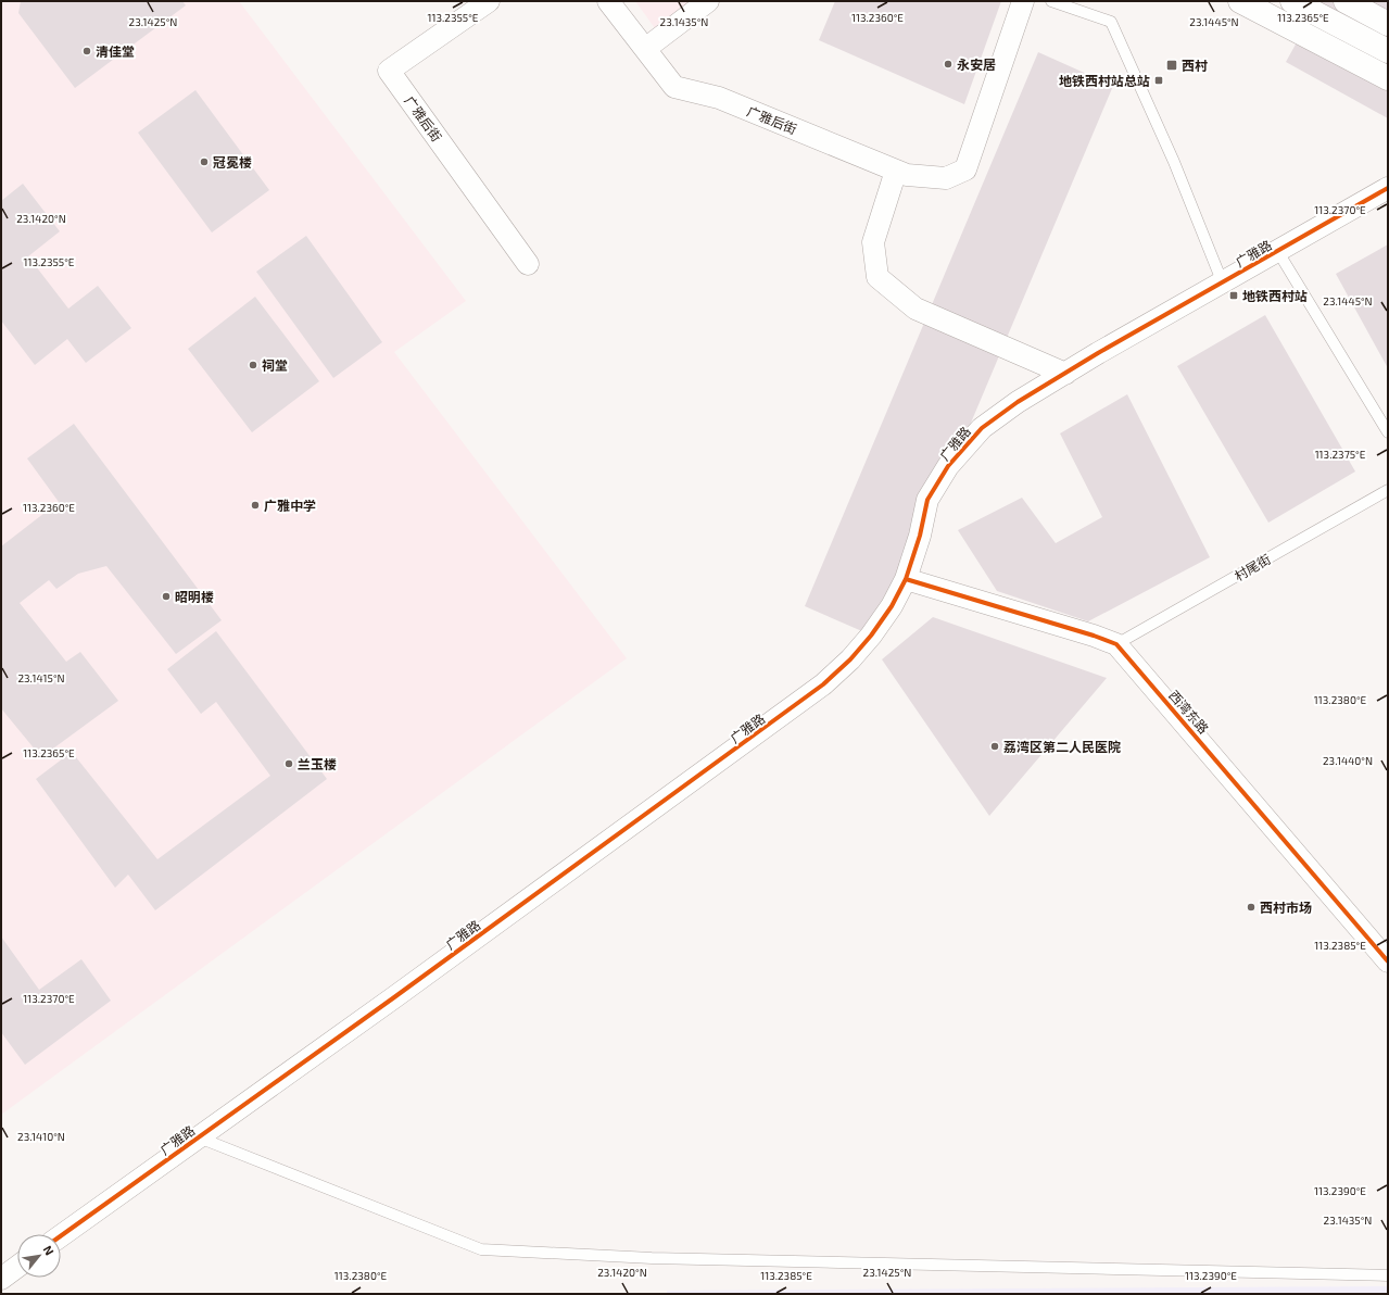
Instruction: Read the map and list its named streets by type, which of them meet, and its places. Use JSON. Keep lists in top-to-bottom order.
{
  "streets": {
    "street": ["广雅后街", "广雅路", "西湾东路"],
    "lane": ["村尾街"]
  },
  "crossings": [
    ["广雅路", "西湾东路"],
    ["村尾街", "西湾东路"]
  ],
  "places": {
    "other": [
      "清佳堂",
      "永安居",
      "冠冕楼",
      "祠堂",
      "广雅中学",
      "昭明楼",
      "荔湾区第二人民医院",
      "兰玉楼",
      "西村市场"
    ],
    "transit": ["西村", "地铁西村站总站", "地铁西村站"]
  },
  "north": "top right",
  "coordinates": [
    "113.2355°E",
    "113.2360°E",
    "113.2365°E",
    "23.1445°N",
    "23.1425°N",
    "23.1435°N",
    "113.2370°E",
    "23.1420°N",
    "113.2375°E",
    "23.1415°N",
    "113.2380°E",
    "23.1440°N",
    "113.2385°E",
    "23.1410°N",
    "113.2390°E"
  ]
}
